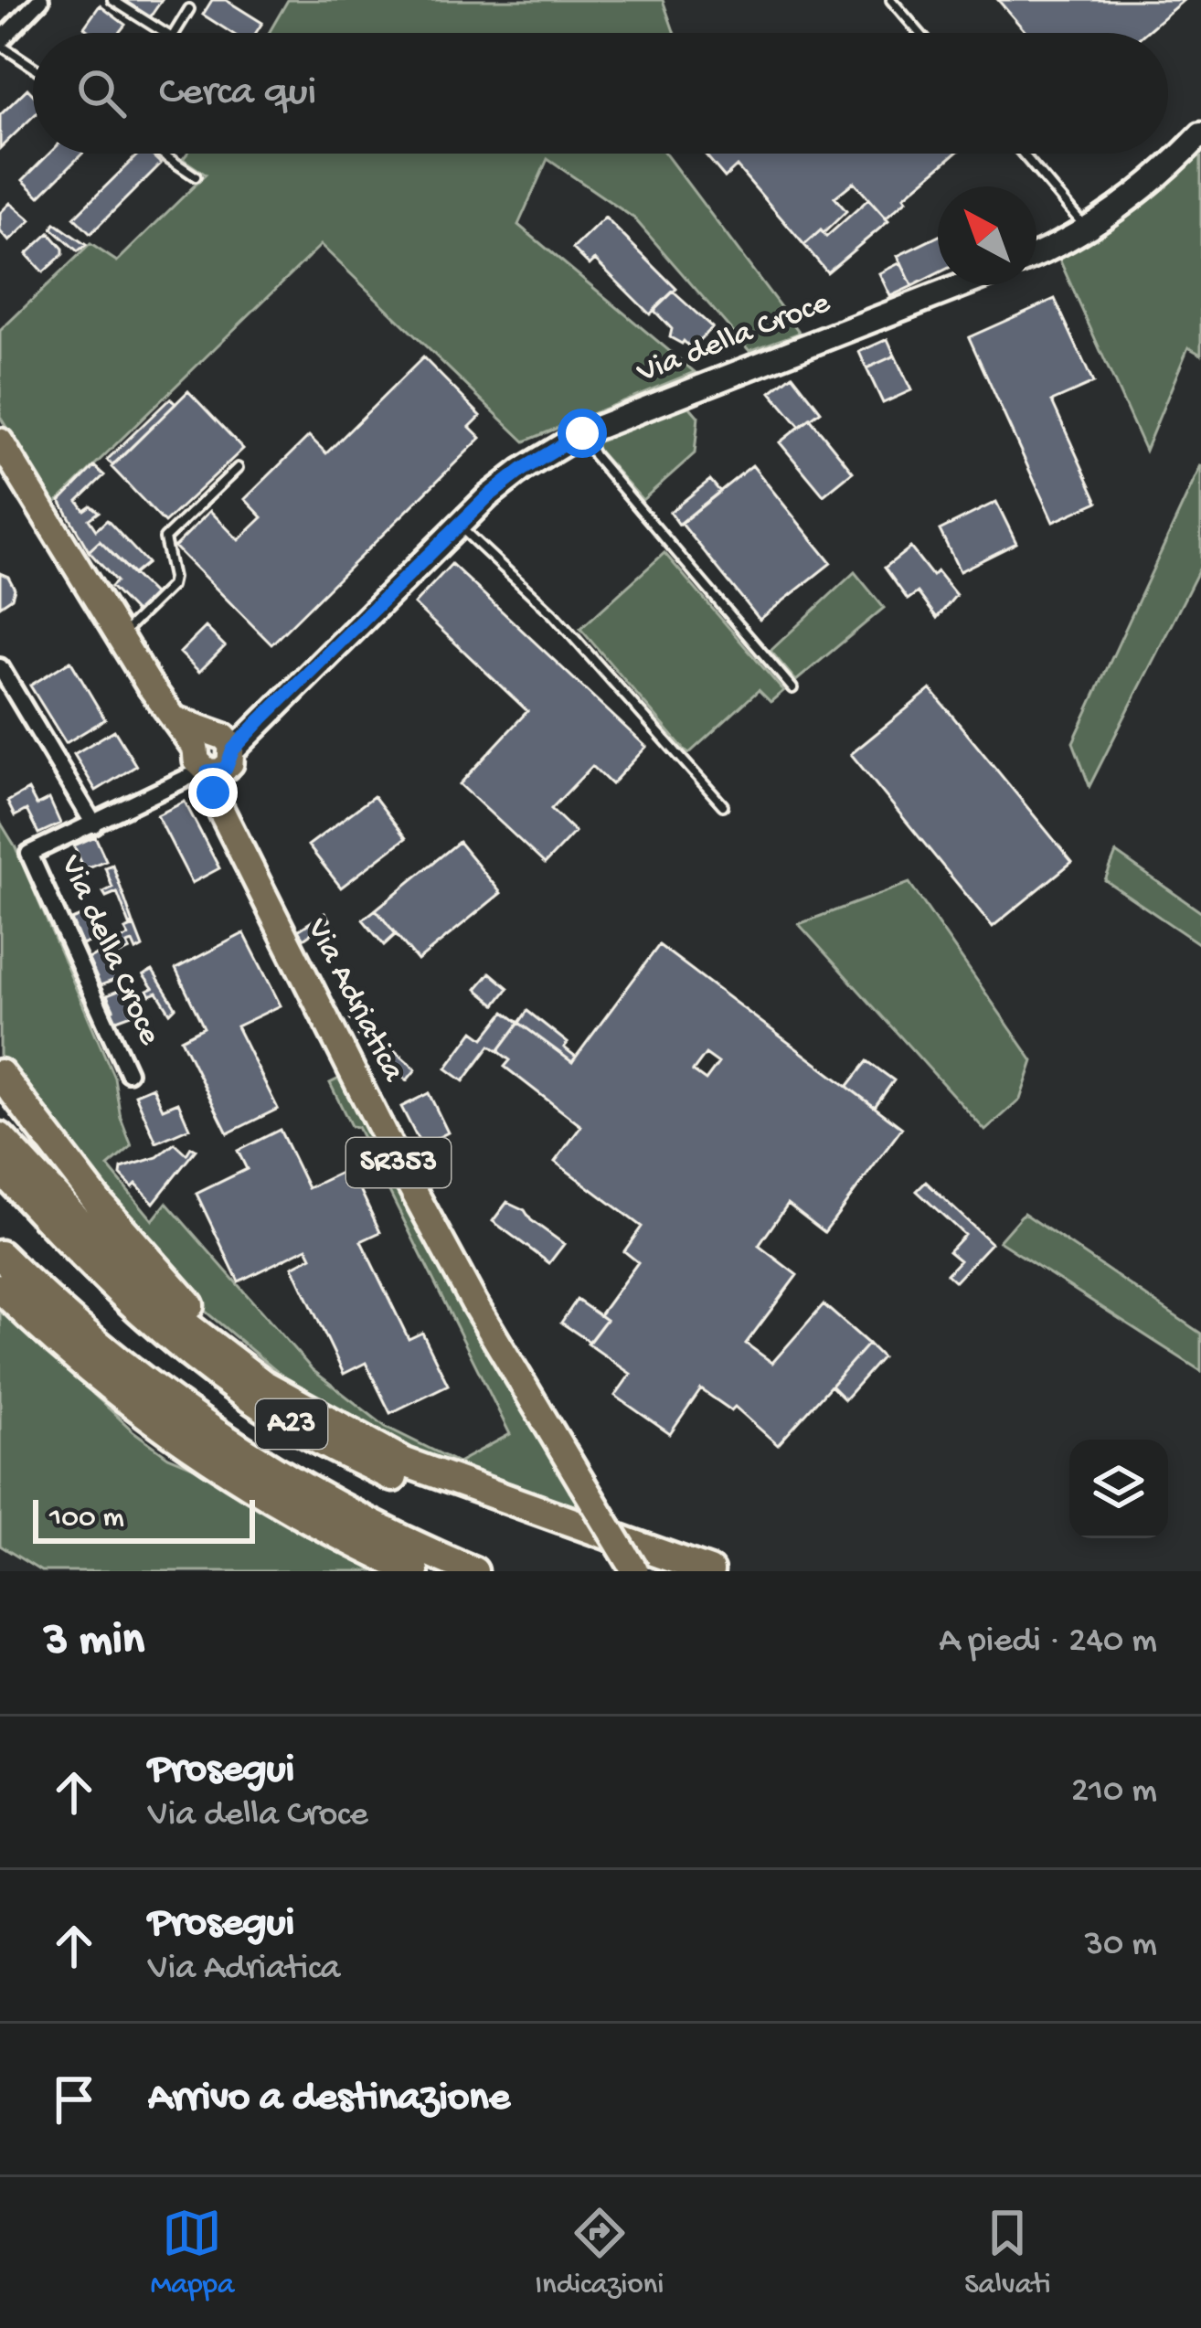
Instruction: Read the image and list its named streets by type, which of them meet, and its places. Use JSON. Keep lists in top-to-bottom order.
{
  "streets": {
    "highway": ["A23"],
    "main road": ["Via della Croce", "Via Adriatica", "SR353"]
  },
  "crossings": [
    ["Via della Croce", "Via Adriatica"]
  ],
  "scale_bar": "100 m",
  "north": "top left",
  "page": {
    "search": "Cerca qui",
    "scale": "100 m",
    "heading": ["3 min", "A piedi · 240 m"],
    "list": [
      ["Prosegui", "Via della Croce", "210 m"],
      ["Prosegui", "Via Adriatica", "30 m"],
      "Arrivo a destinazione"
    ],
    "nav": ["Mappa", "Indicazioni", "Salvati"]
  }
}
